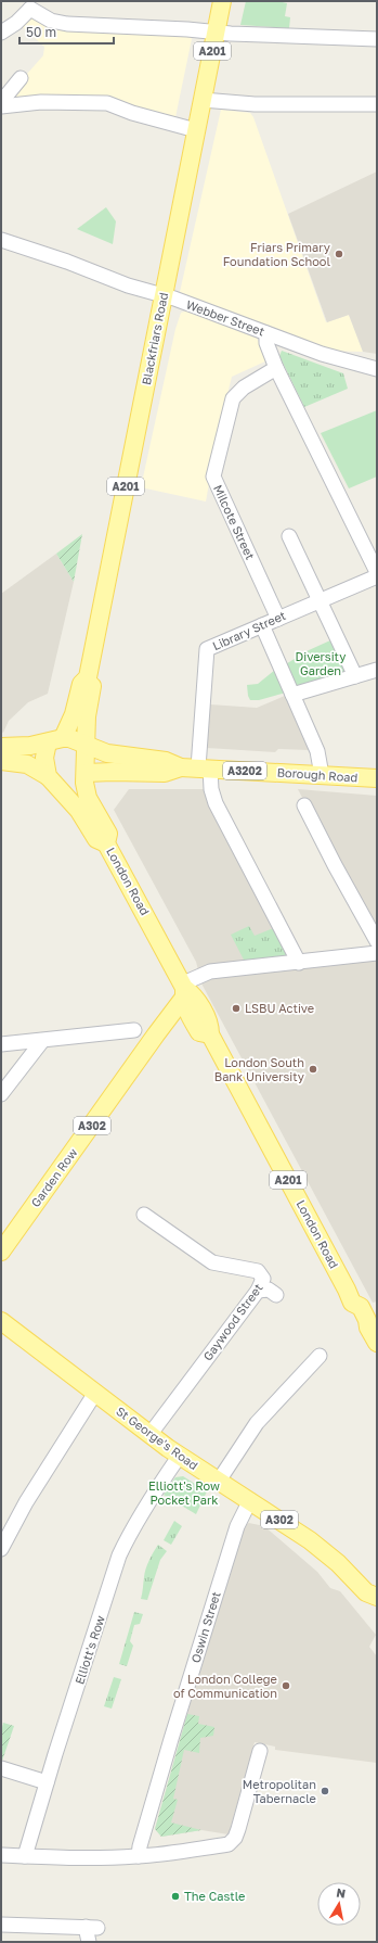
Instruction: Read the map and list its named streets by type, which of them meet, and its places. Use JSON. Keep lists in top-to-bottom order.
{
  "streets": {
    "main road": [
      "A201",
      "Blackfriars Road",
      "A3202",
      "Borough Road",
      "London Road",
      "A302",
      "Garden Row",
      "St George's Road"
    ],
    "street": [
      "Webber Street",
      "Milcote Street",
      "Library Street",
      "Gaywood Street",
      "Oswin Street",
      "Elliott's Row"
    ]
  },
  "crossings": [
    ["A201", "Blackfriars Road"],
    ["A201", "A3202"],
    ["A201", "Borough Road"],
    ["A201", "London Road"],
    ["Webber Street", "Blackfriars Road"],
    ["Blackfriars Road", "A3202"],
    ["Blackfriars Road", "Borough Road"],
    ["Milcote Street", "Library Street"],
    ["Library Street", "Borough Road"],
    ["A3202", "Borough Road"],
    ["Borough Road", "London Road"],
    ["London Road", "Garden Row"],
    ["Gaywood Street", "St George's Road"],
    ["St George's Road", "Oswin Street"],
    ["St George's Road", "Elliott's Row"]
  ],
  "parks": ["Diversity Garden", "Elliott's Row Pocket Park"],
  "places": [
    "Friars Primary Foundation School",
    "LSBU Active",
    "London South Bank University",
    "London College of Communication",
    "Metropolitan Tabernacle",
    "The Castle"
  ],
  "scale_bar": "50 m",
  "north": "top"
}
